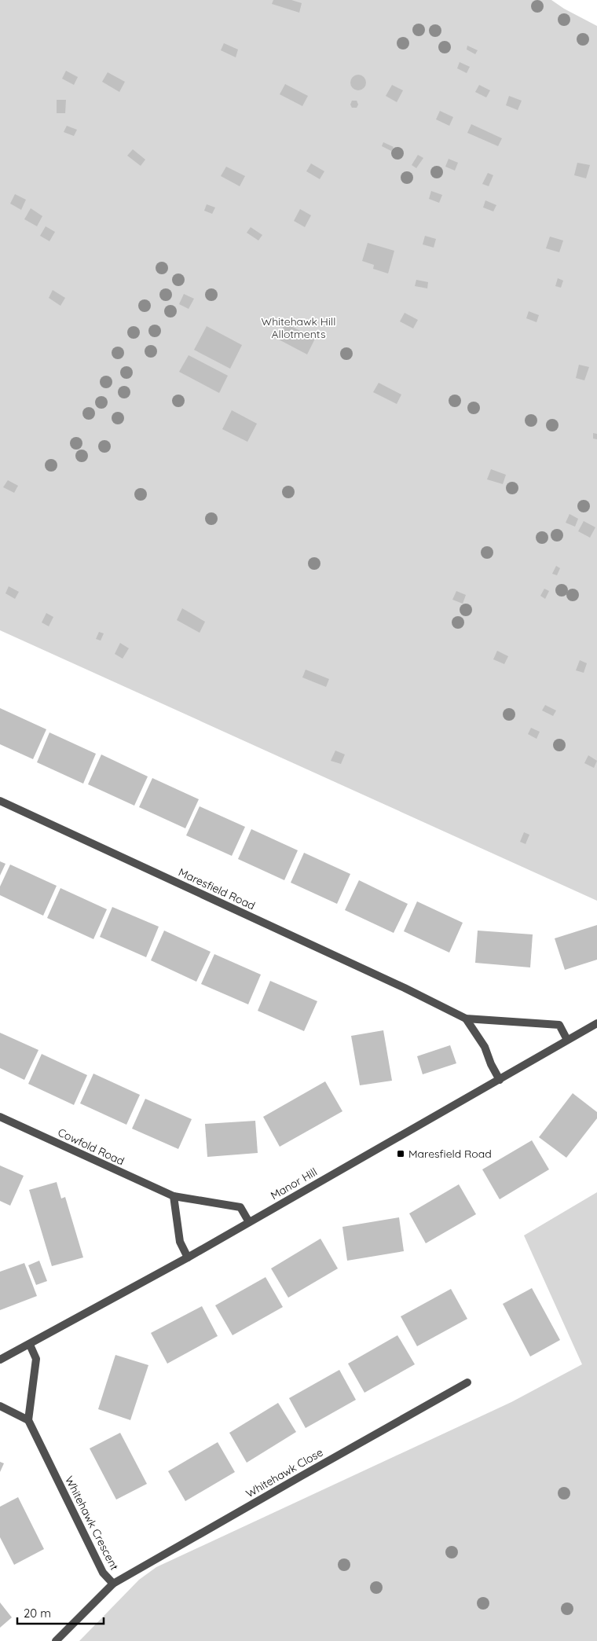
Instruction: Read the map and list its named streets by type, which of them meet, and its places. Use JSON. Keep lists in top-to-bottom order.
{
  "streets": {
    "street": [
      "Maresfield Road",
      "Cowfold Road",
      "Manor Hill",
      "Whitehawk Close",
      "Whitehawk Crescent"
    ]
  },
  "crossings": [
    ["Maresfield Road", "Manor Hill"],
    ["Cowfold Road", "Manor Hill"],
    ["Whitehawk Close", "Whitehawk Crescent"]
  ],
  "parks": ["Whitehawk Hill Allotments"],
  "places": {
    "transit": ["Maresfield Road"]
  },
  "scale_bar": "20 m"
}
